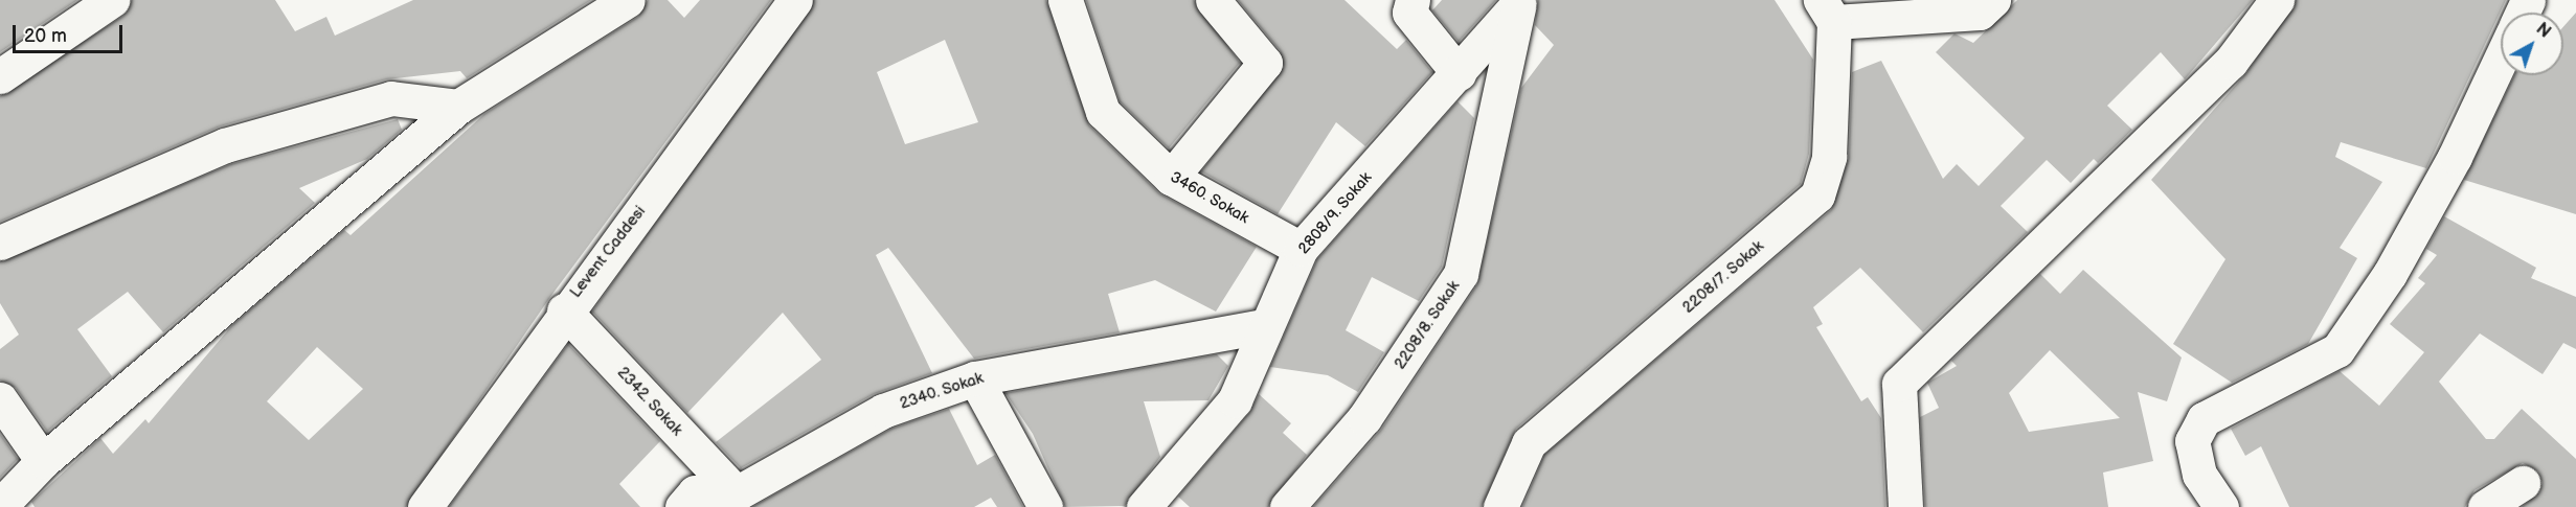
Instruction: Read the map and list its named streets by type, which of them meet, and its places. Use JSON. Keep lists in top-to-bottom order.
{
  "streets": {
    "street": [
      "3460. Sokak",
      "2808/9. Sokak",
      "Levent Caddesi",
      "2208/7. Sokak",
      "2208/8. Sokak",
      "2340. Sokak",
      "2342. Sokak"
    ]
  },
  "crossings": [
    ["3460. Sokak", "2808/9. Sokak"],
    ["2808/9. Sokak", "2208/8. Sokak"],
    ["2808/9. Sokak", "2340. Sokak"],
    ["Levent Caddesi", "2342. Sokak"],
    ["2340. Sokak", "2342. Sokak"]
  ],
  "scale_bar": "20 m",
  "north": "top right"
}
